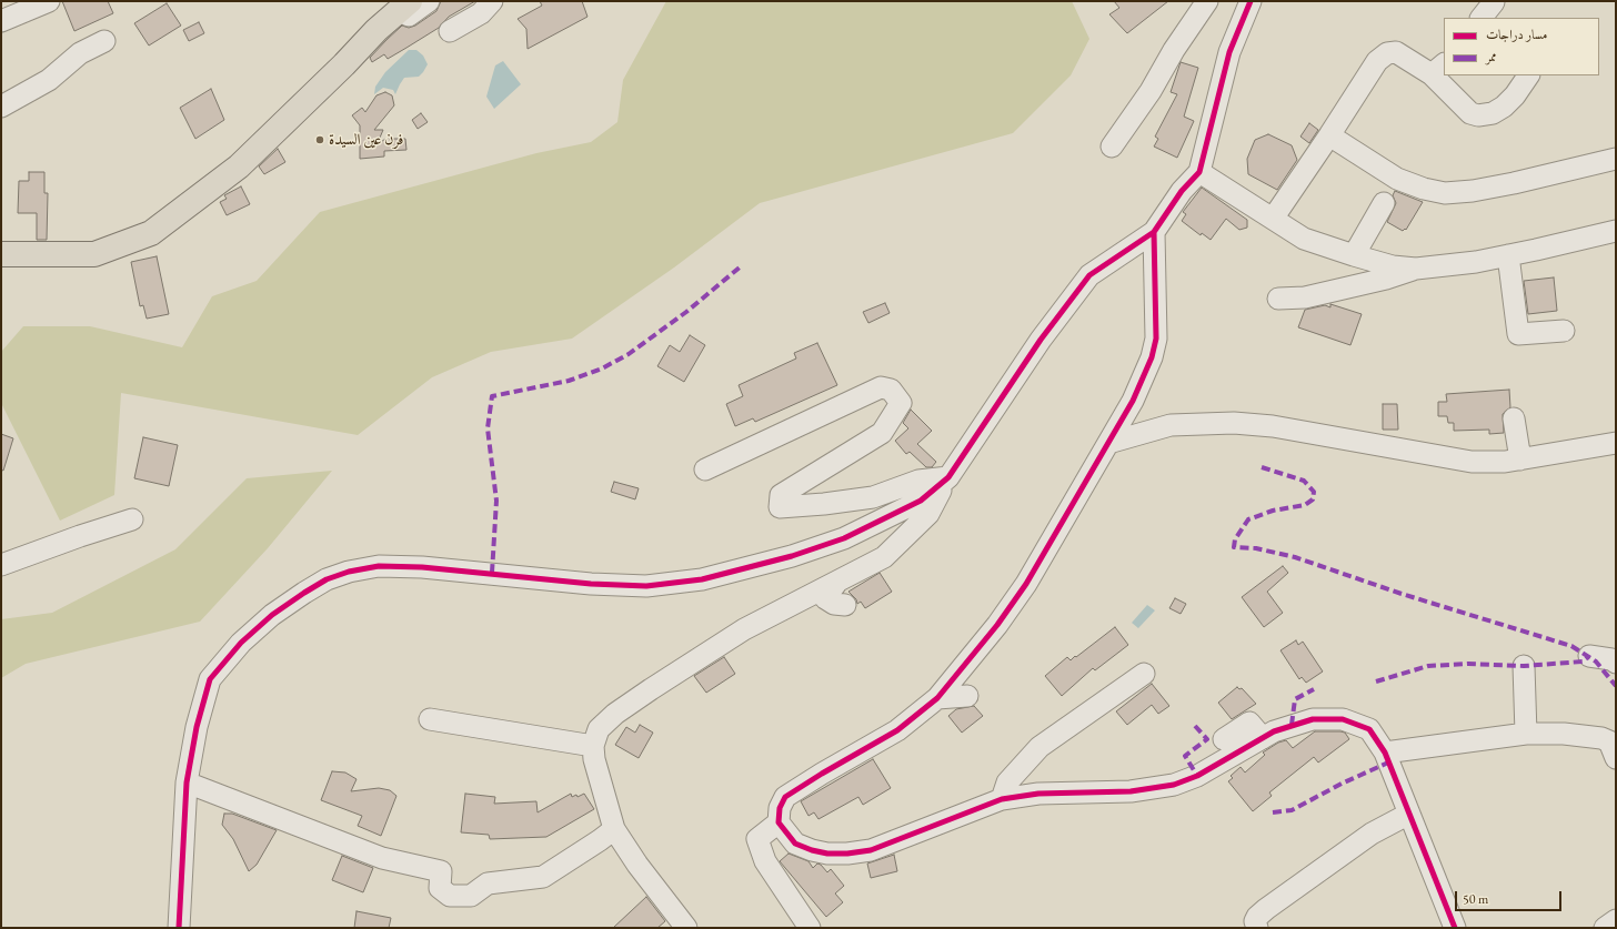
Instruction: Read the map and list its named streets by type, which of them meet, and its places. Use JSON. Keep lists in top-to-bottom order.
{
  "places": ["فرن عين السيدة"],
  "legend": ["مسار دراجات", "ممر"],
  "scale_bar": "50 m"
}
